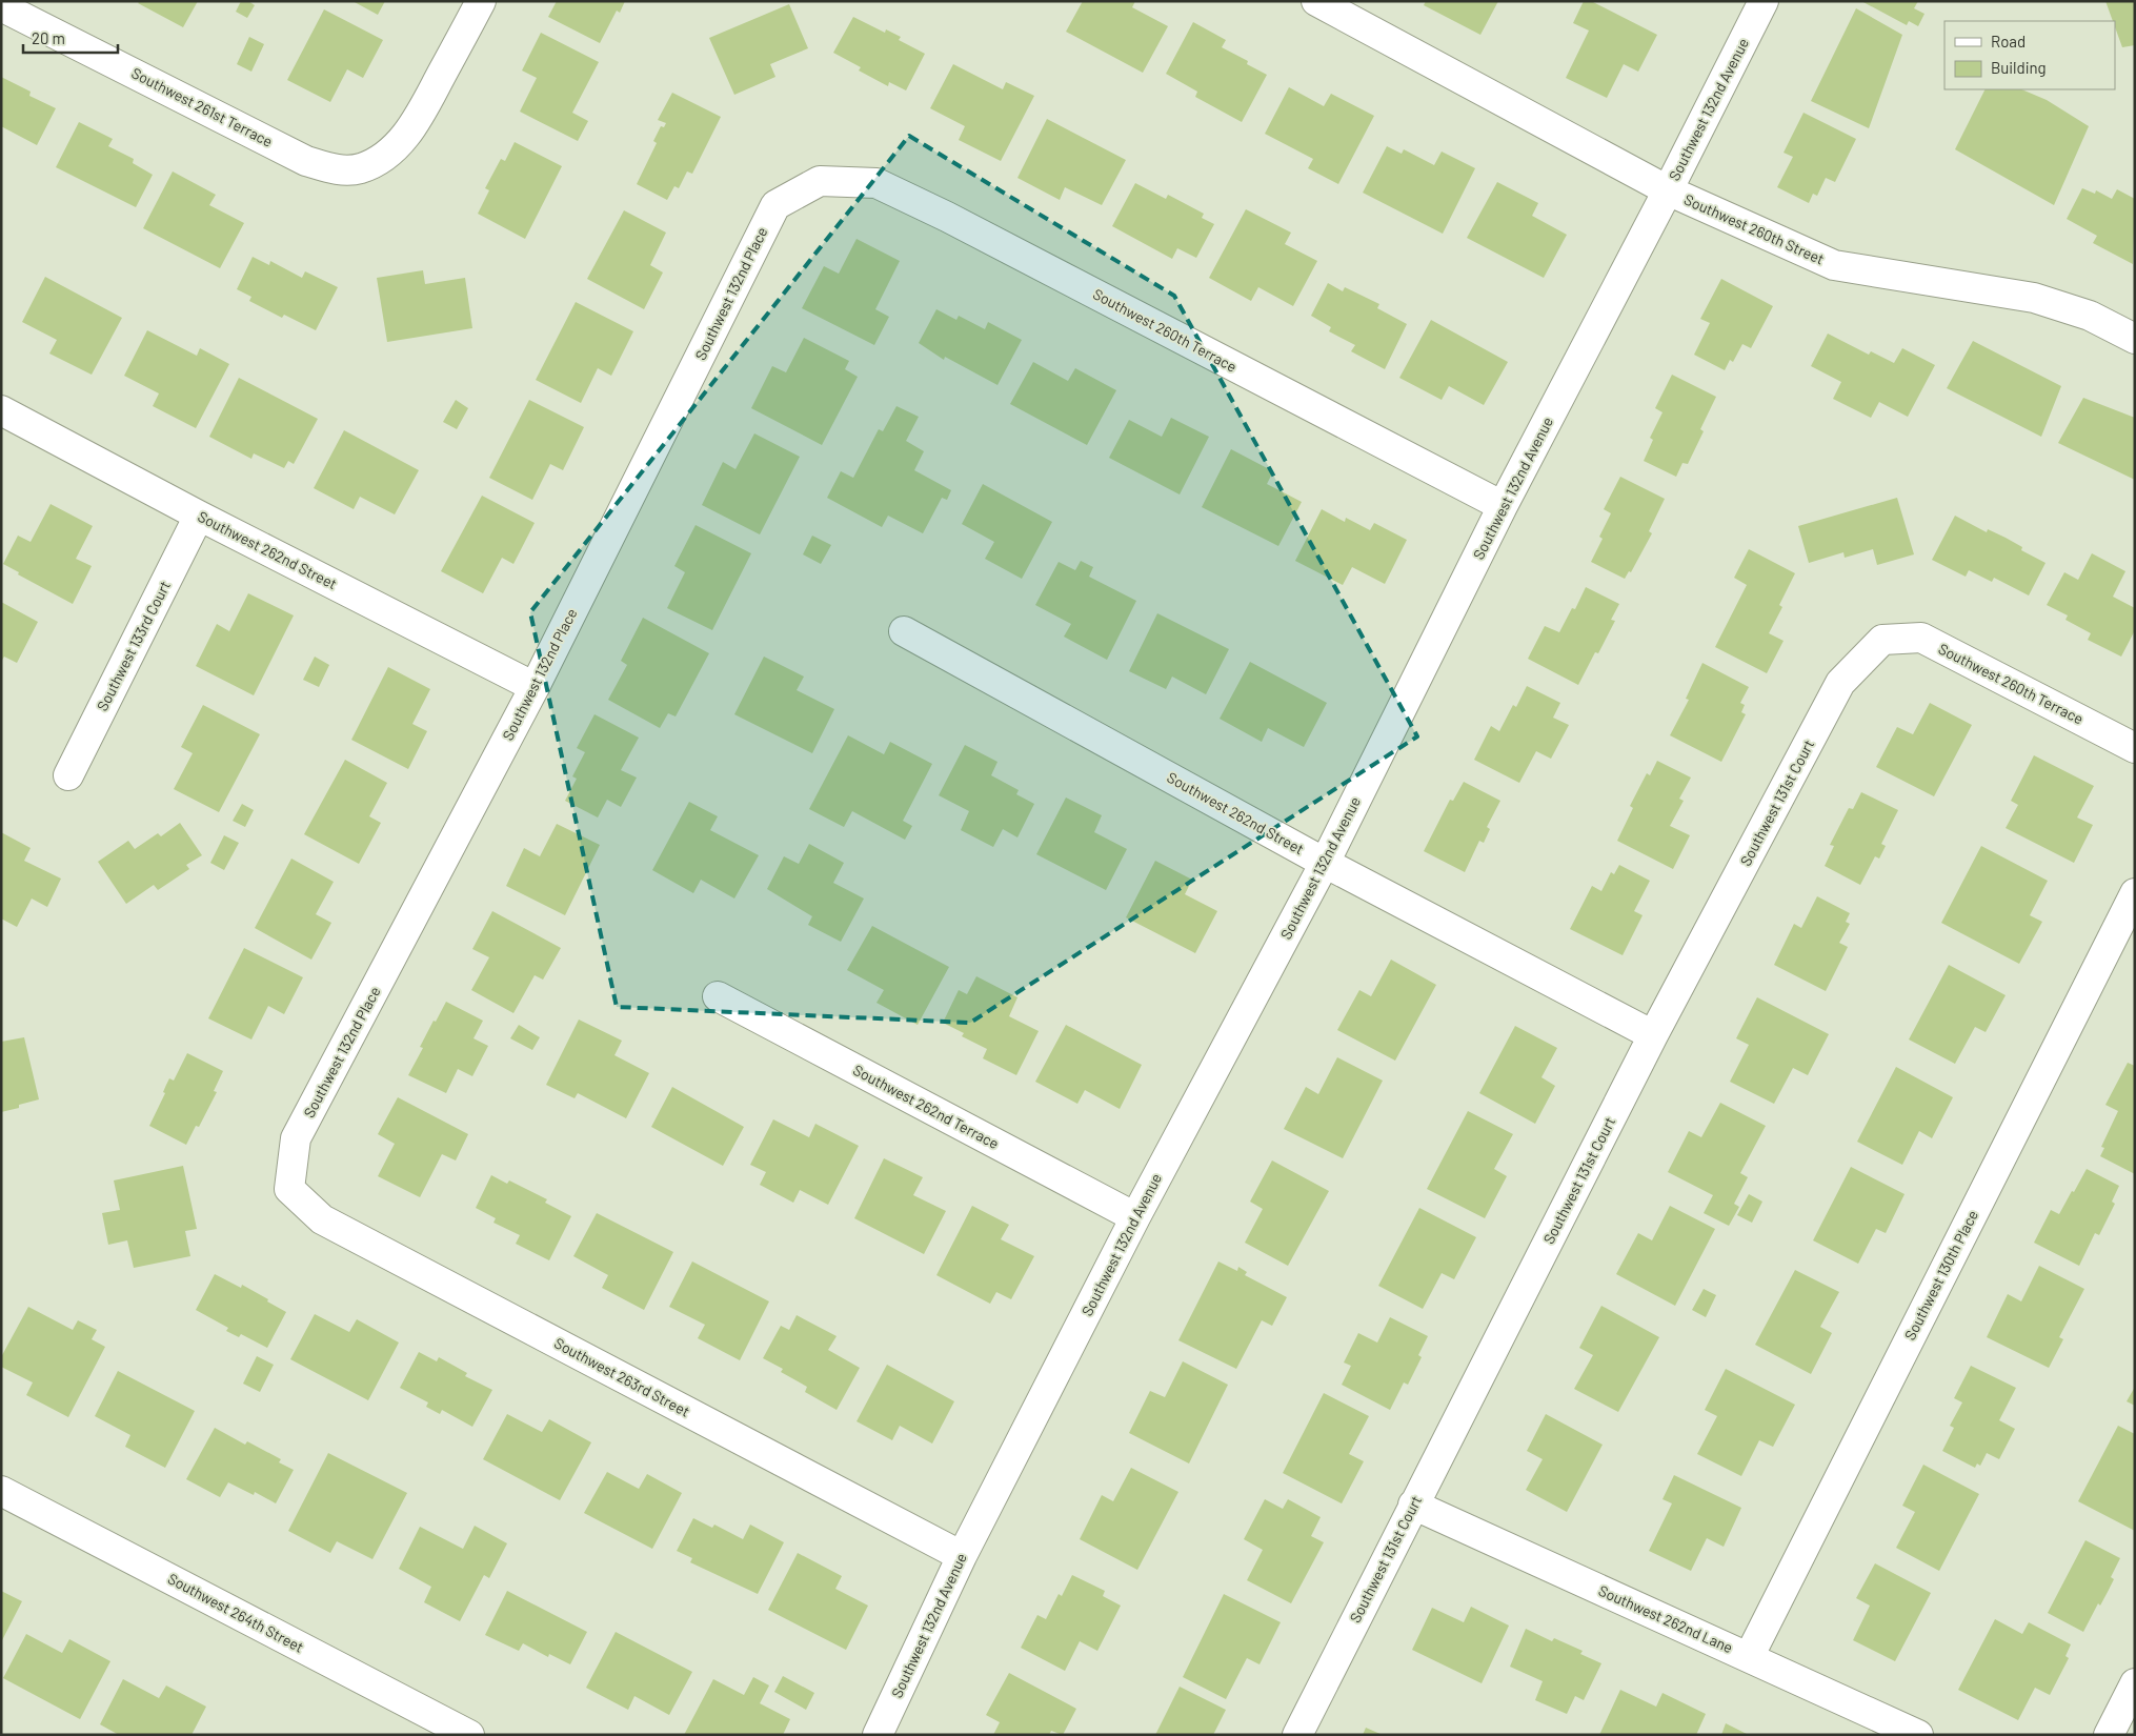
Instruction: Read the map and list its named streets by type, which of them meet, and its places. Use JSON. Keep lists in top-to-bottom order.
{
  "streets": {
    "street": [
      "Southwest 261st Terrace",
      "Southwest 132nd Avenue",
      "Southwest 260th Street",
      "Southwest 132nd Place",
      "Southwest 260th Terrace",
      "Southwest 262nd Street",
      "Southwest 133rd Court",
      "Southwest 131st Court",
      "Southwest 262nd Terrace",
      "Southwest 130th Place",
      "Southwest 263rd Street",
      "Southwest 264th Street",
      "Southwest 262nd Lane"
    ]
  },
  "crossings": [
    ["Southwest 132nd Avenue", "Southwest 260th Street"],
    ["Southwest 132nd Avenue", "Southwest 260th Terrace"],
    ["Southwest 132nd Avenue", "Southwest 262nd Street"],
    ["Southwest 132nd Avenue", "Southwest 262nd Terrace"],
    ["Southwest 132nd Avenue", "Southwest 263rd Street"],
    ["Southwest 132nd Place", "Southwest 260th Terrace"],
    ["Southwest 132nd Place", "Southwest 262nd Street"],
    ["Southwest 132nd Place", "Southwest 263rd Street"],
    ["Southwest 260th Terrace", "Southwest 131st Court"],
    ["Southwest 262nd Street", "Southwest 133rd Court"],
    ["Southwest 262nd Street", "Southwest 131st Court"],
    ["Southwest 131st Court", "Southwest 262nd Lane"],
    ["Southwest 130th Place", "Southwest 262nd Lane"]
  ],
  "legend": ["Road", "Building"],
  "scale_bar": "20 m"
}
